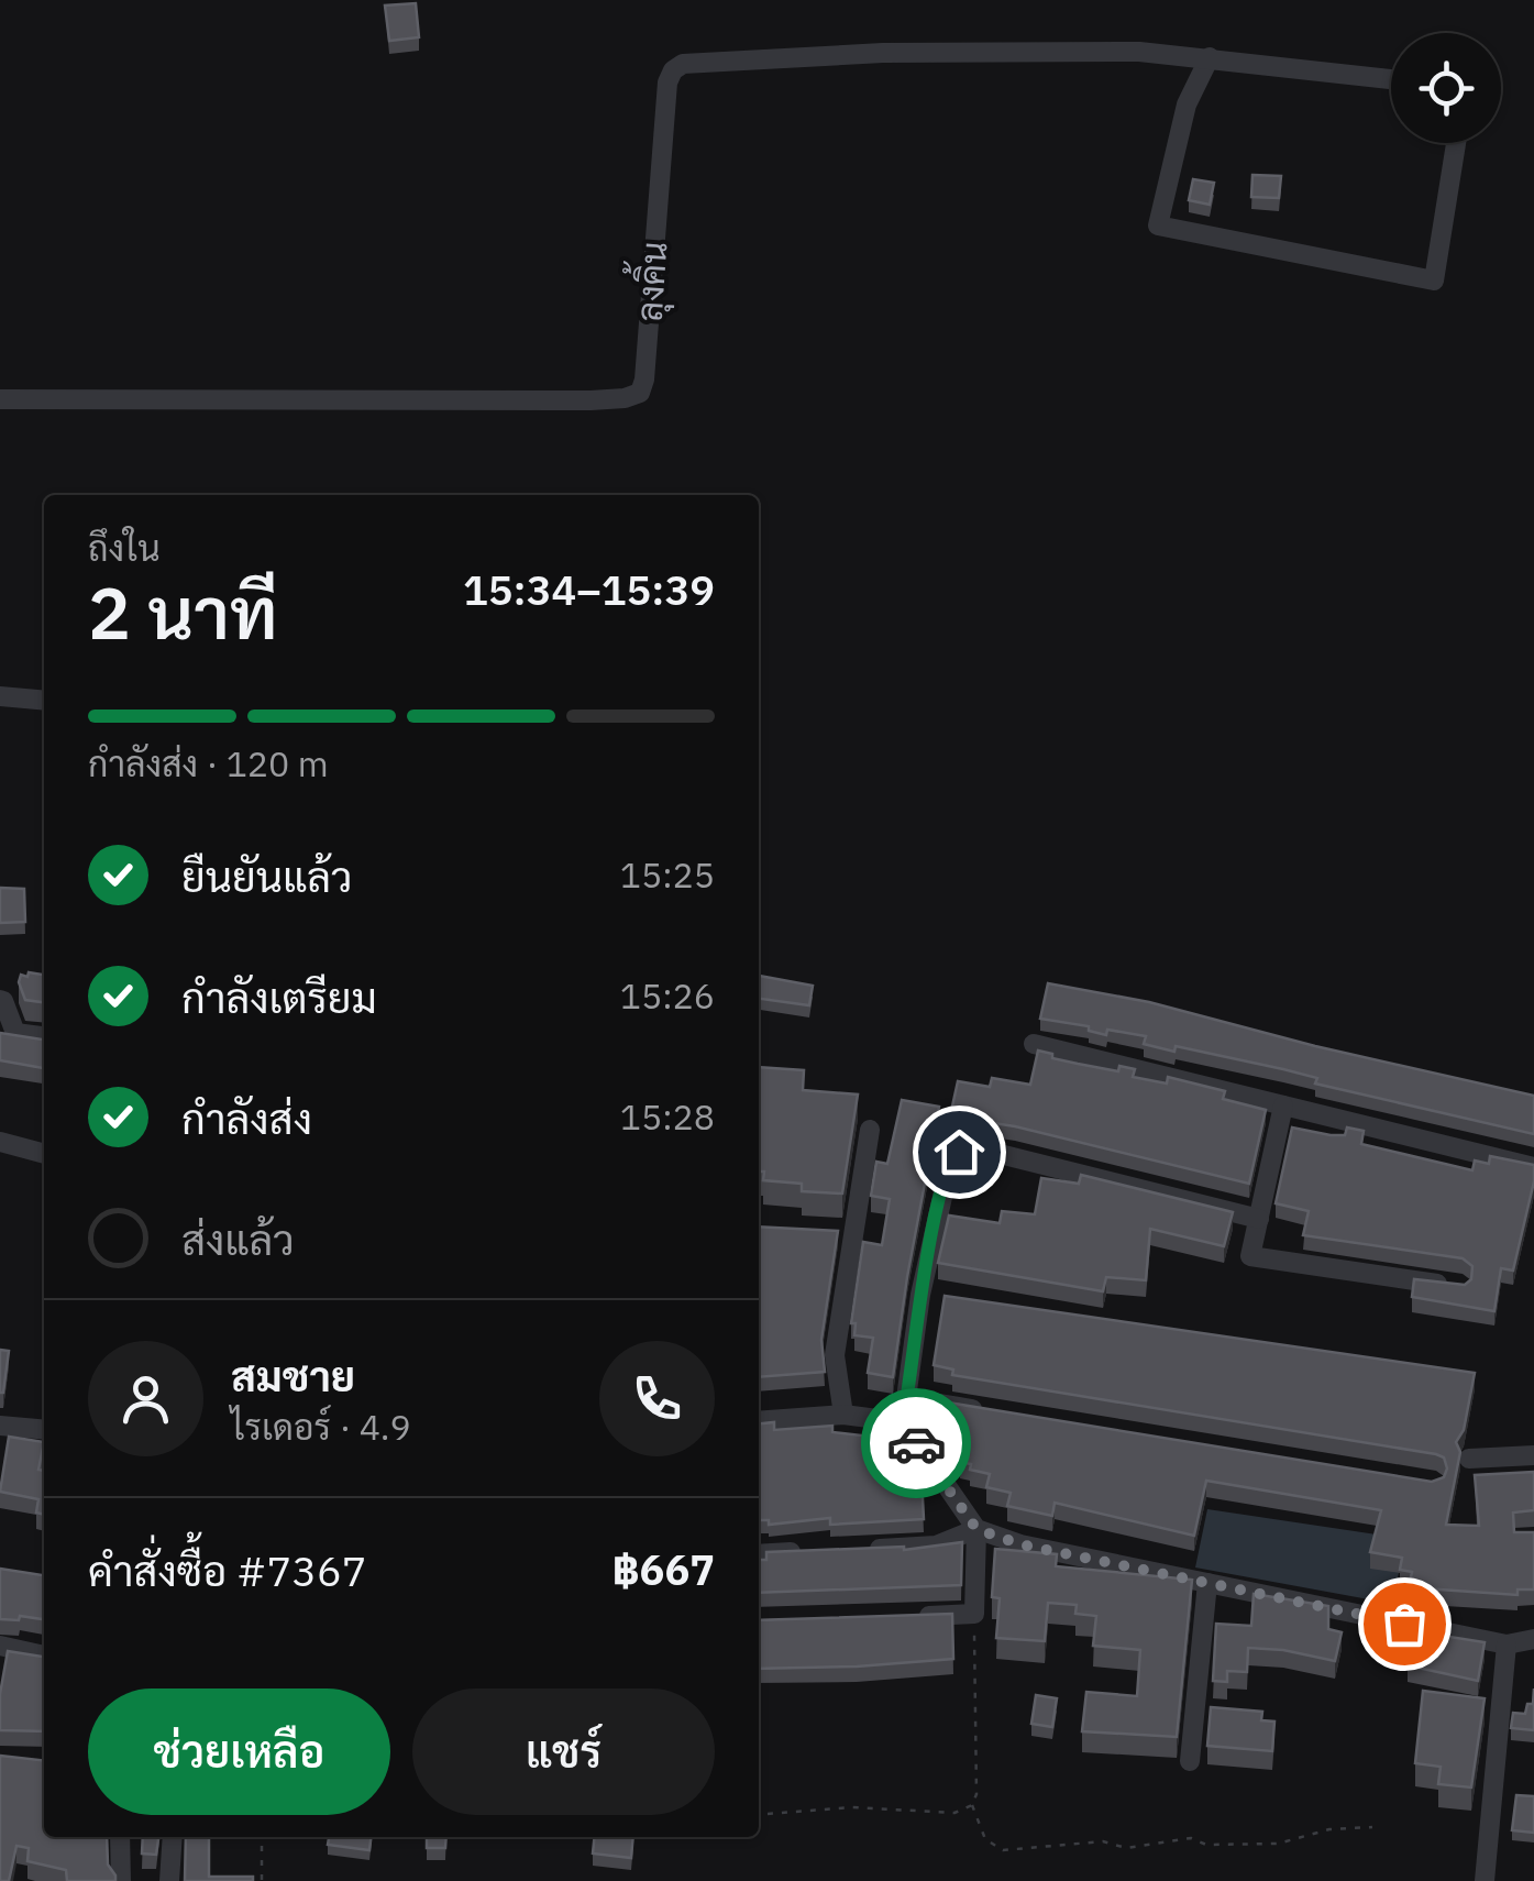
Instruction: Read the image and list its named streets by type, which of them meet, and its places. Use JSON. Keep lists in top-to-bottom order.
{
  "streets": {
    "street": ["ลุงคิ้น"]
  },
  "page": {
    "heading": ["2 นาที", "ถึงใน", "15:34–15:39"],
    "panel": [
      "สมชาย",
      "ไรเดอร์ · 4.9",
      "คำสั่งซื้อ #7367",
      "฿667"
    ],
    "bar": "กำลังส่ง · 120 m",
    "list": [
      ["ยืนยันแล้ว", "15:25"],
      ["กำลังเตรียม", "15:26"],
      ["กำลังส่ง", "15:28"],
      "ส่งแล้ว"
    ],
    "buttons": ["ช่วยเหลือ", "แชร์"]
  }
}
